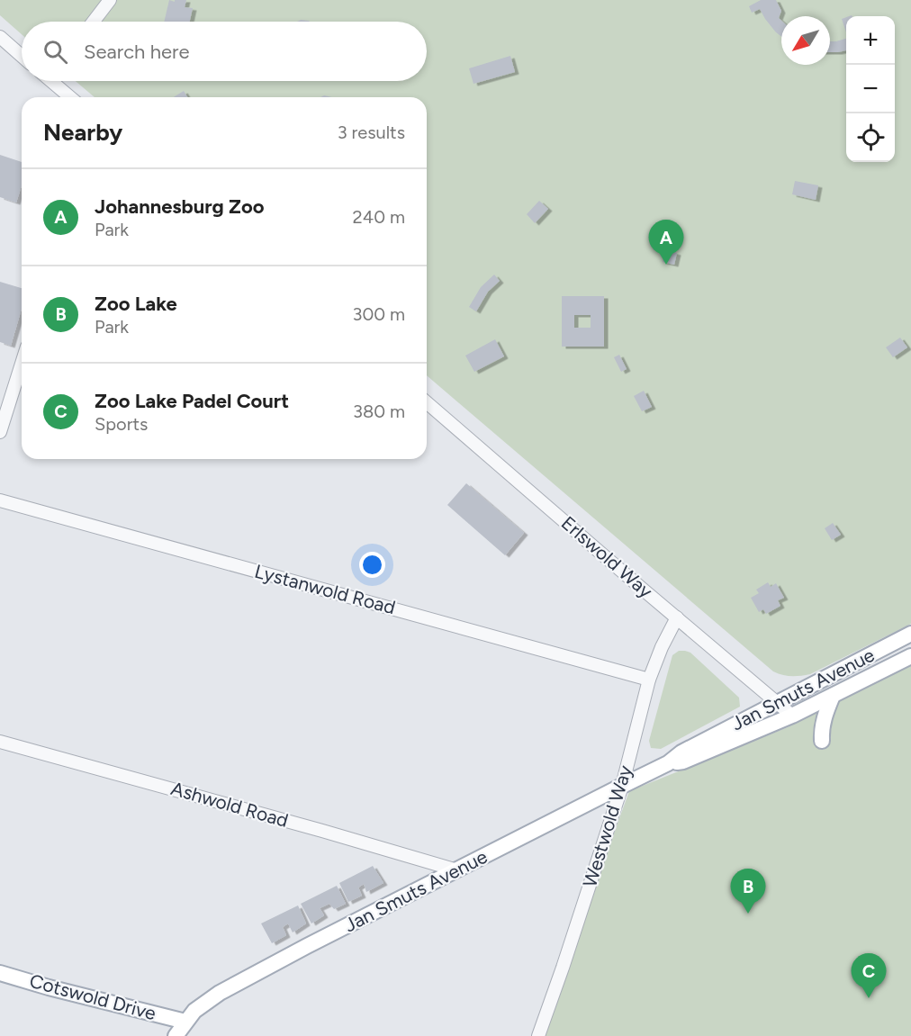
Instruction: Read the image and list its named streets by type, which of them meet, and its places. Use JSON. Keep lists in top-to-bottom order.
{
  "streets": {
    "main road": ["Jan Smuts Avenue", "Cotswold Drive"],
    "street": [
      "Erlswold Way",
      "Lystanwold Road",
      "Ashwold Road",
      "Westwold Way"
    ]
  },
  "crossings": [
    ["Erlswold Way", "Jan Smuts Avenue"],
    ["Erlswold Way", "Westwold Way"],
    ["Lystanwold Road", "Westwold Way"],
    ["Jan Smuts Avenue", "Ashwold Road"],
    ["Jan Smuts Avenue", "Westwold Way"],
    ["Jan Smuts Avenue", "Cotswold Drive"]
  ],
  "north": "bottom left",
  "page": {
    "map_buttons": ["+", "−"],
    "search": "Search here",
    "heading": ["Nearby", "3 results"],
    "list": [
      {
        "mark": "A",
        "name": "Johannesburg Zoo",
        "note": "Park",
        "value": "240 m"
      },
      {
        "mark": "B",
        "name": "Zoo Lake",
        "note": "Park",
        "value": "300 m"
      },
      {
        "mark": "C",
        "name": "Zoo Lake Padel Court",
        "note": "Sports",
        "value": "380 m"
      }
    ],
    "pins": ["A", "B", "C"]
  }
}
